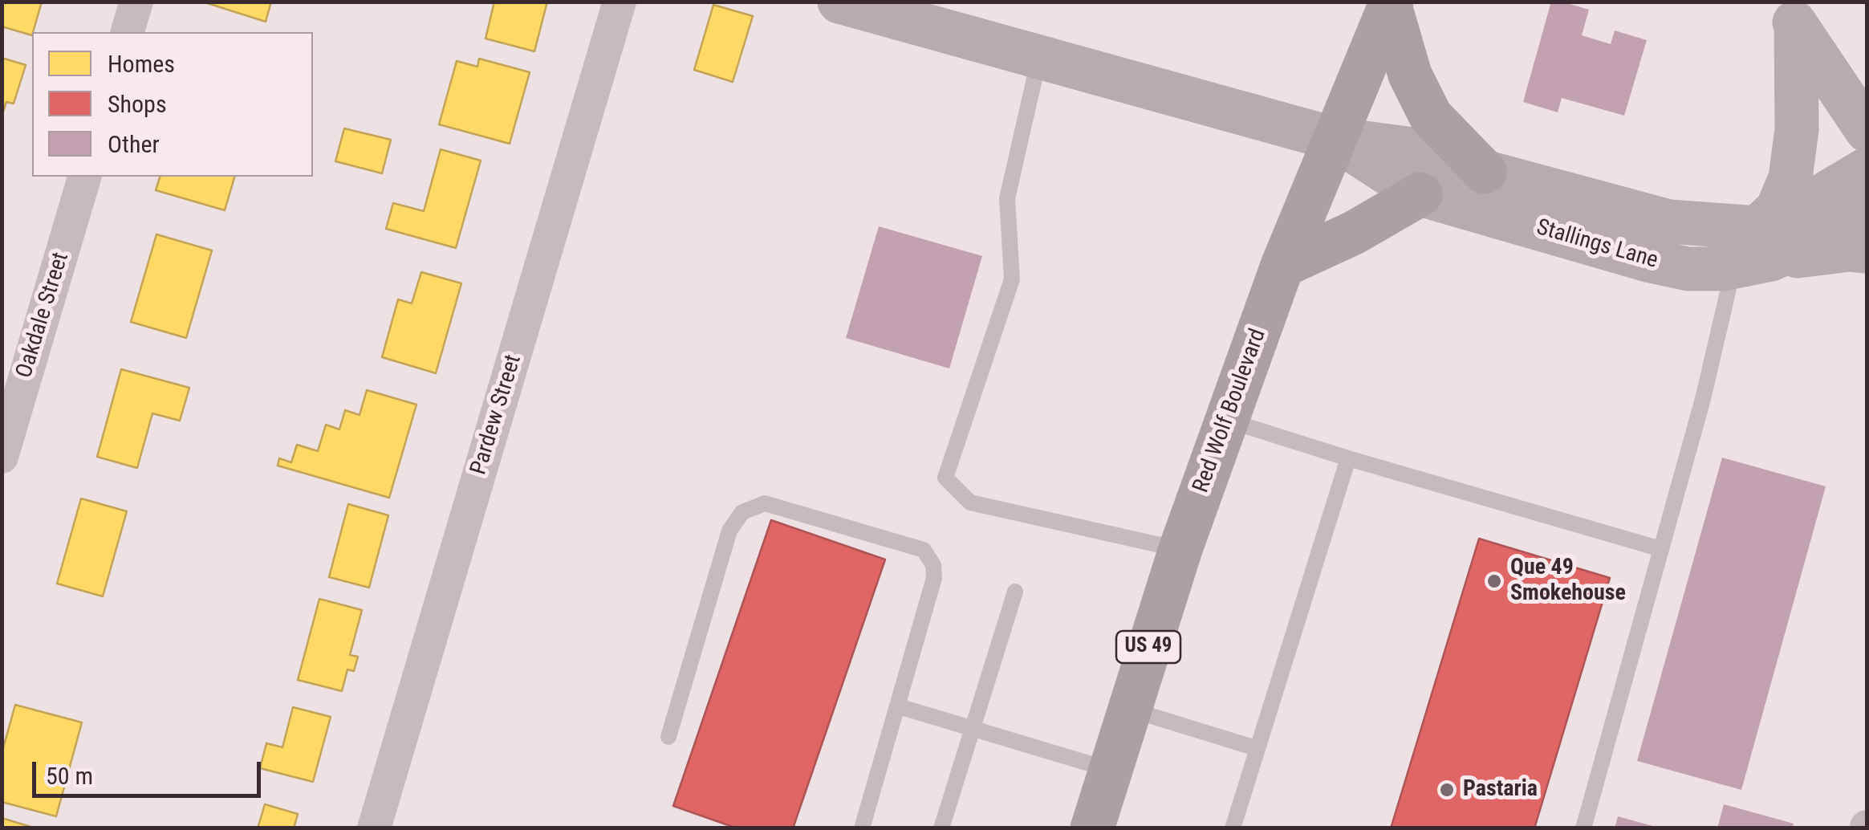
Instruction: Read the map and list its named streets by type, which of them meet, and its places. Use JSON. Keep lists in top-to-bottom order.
{
  "streets": {
    "highway": ["Red Wolf Boulevard", "US 49"],
    "street": ["Stallings Lane", "Oakdale Street", "Pardew Street"]
  },
  "crossings": [
    ["Stallings Lane", "Red Wolf Boulevard"]
  ],
  "places": ["Que 49 Smokehouse", "Pastaria"],
  "legend": ["Homes", "Shops", "Other"],
  "scale_bar": "50 m"
}
